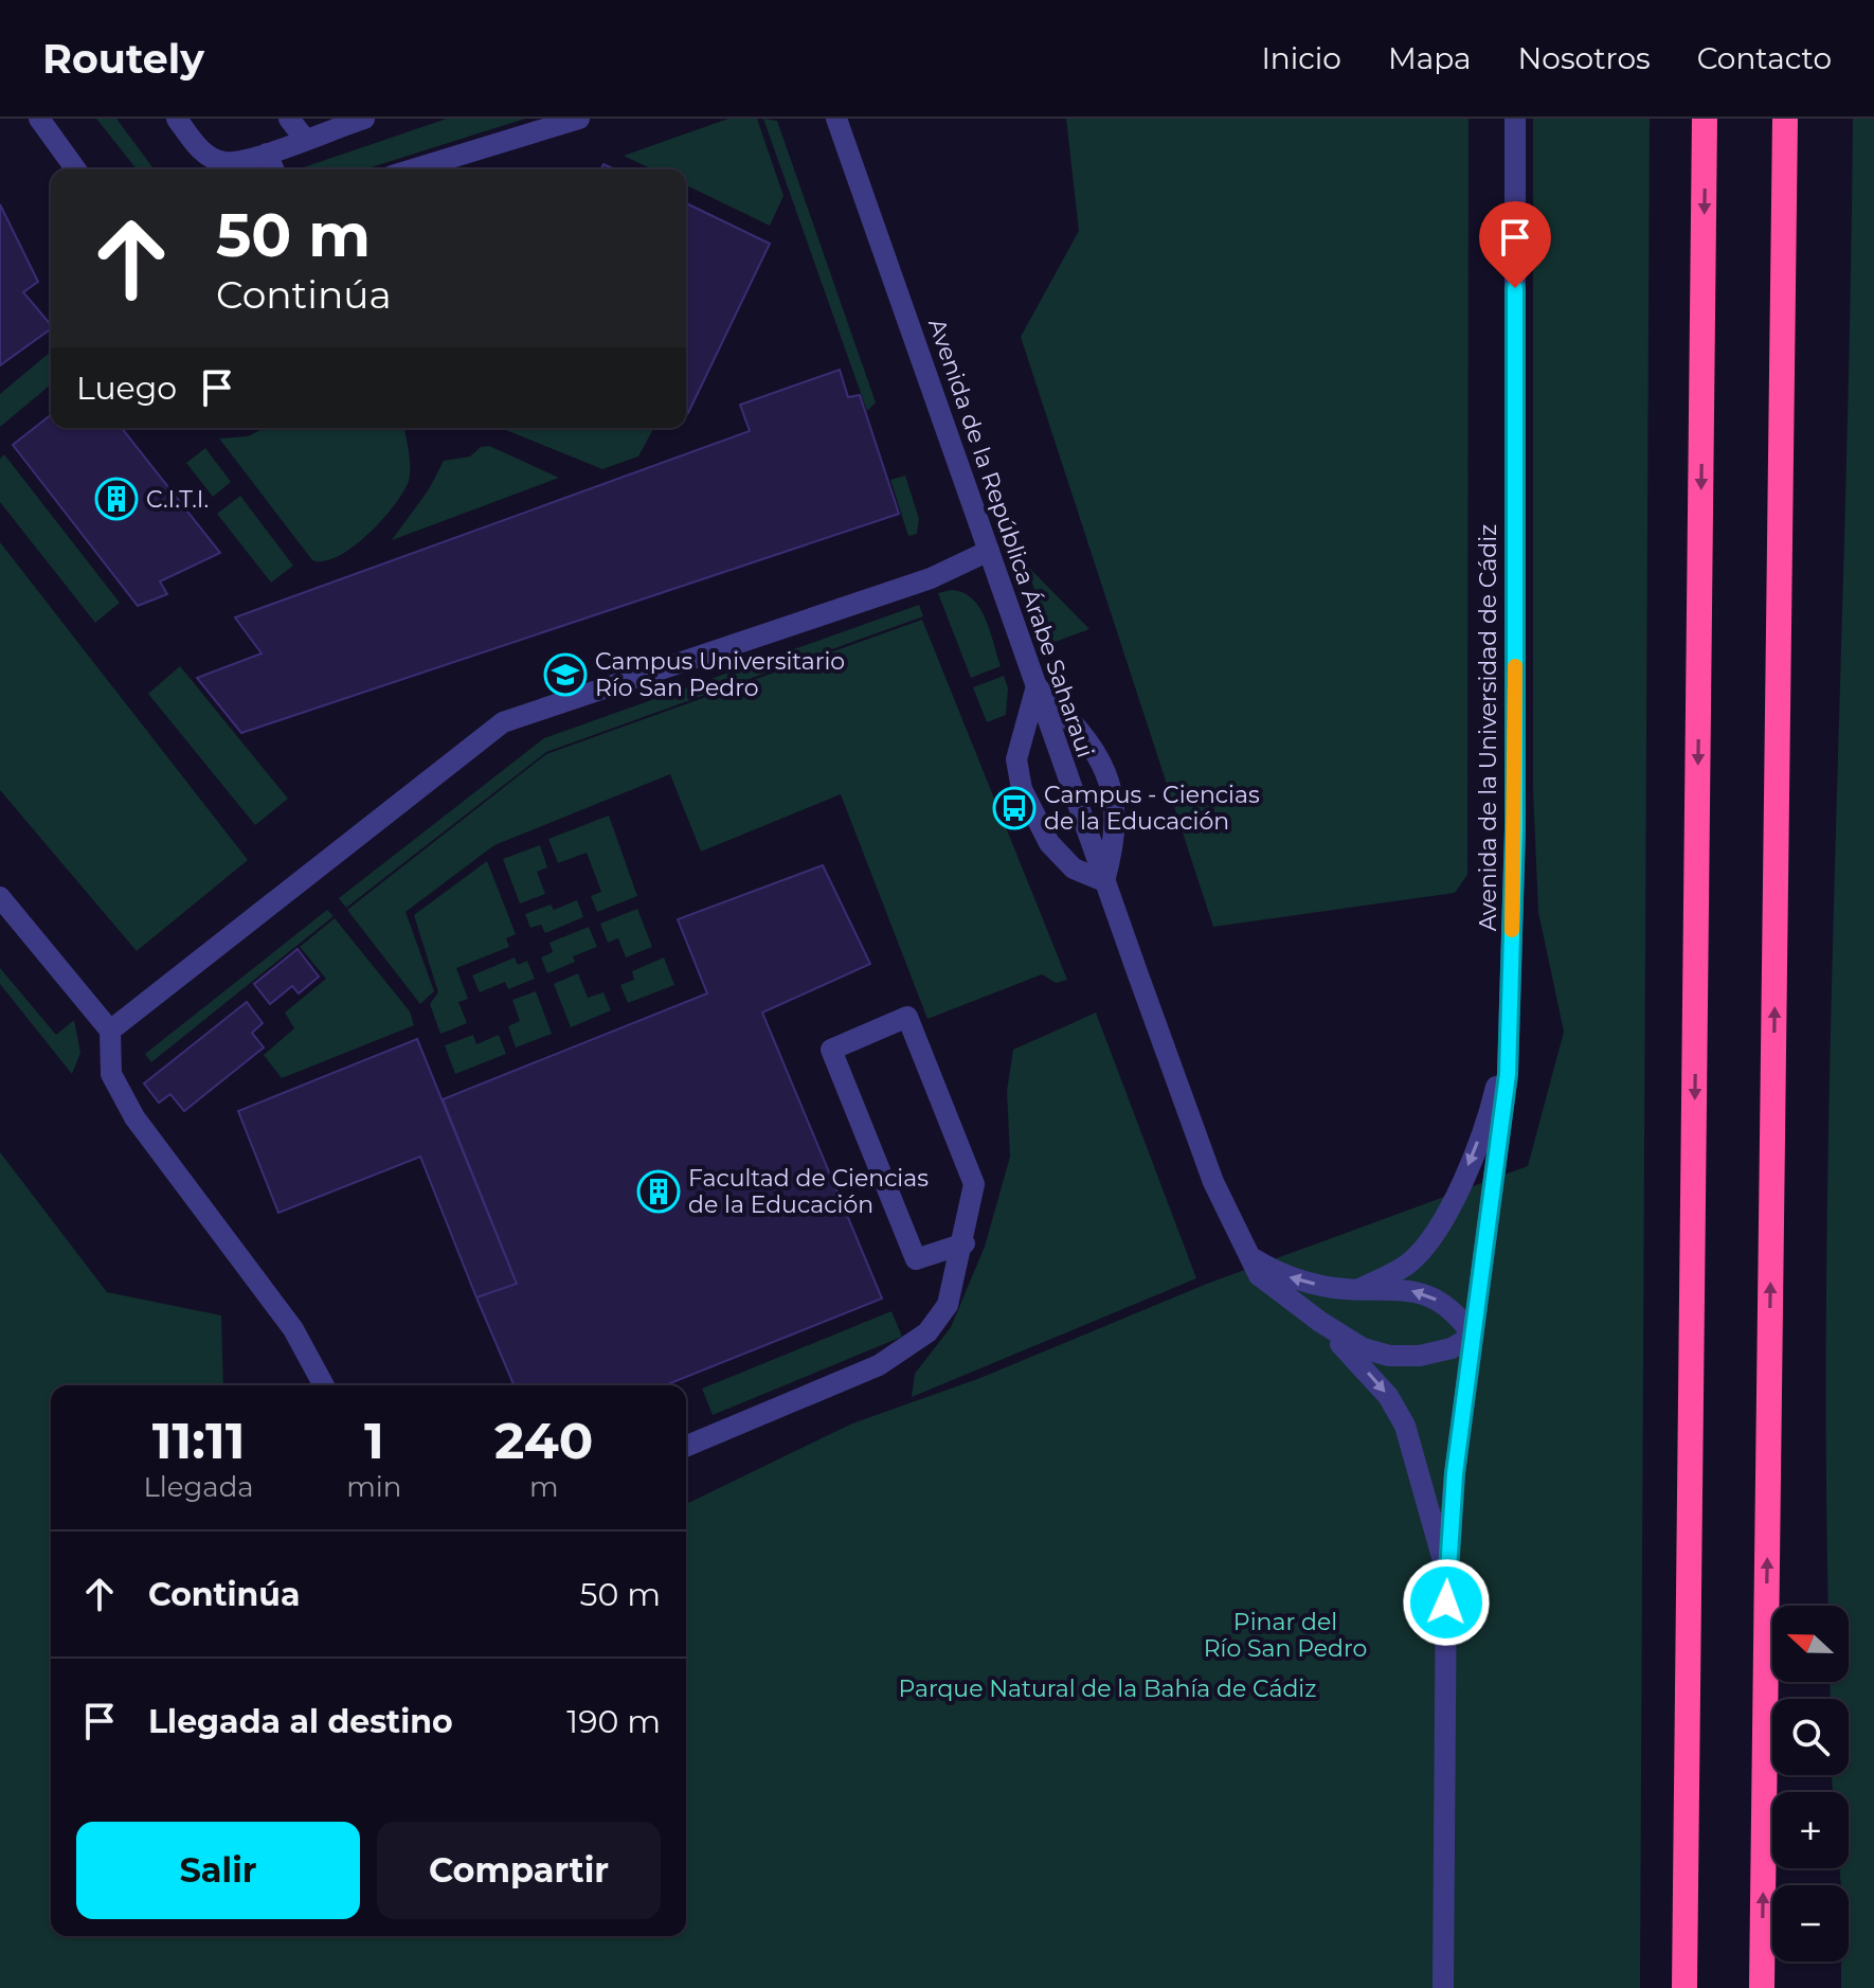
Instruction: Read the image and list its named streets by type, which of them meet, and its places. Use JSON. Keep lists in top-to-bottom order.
{
  "streets": {
    "street": ["Avenida de la República Árabe Saharaui", "Avenida de la Universidad de Cádiz"]
  },
  "parks": ["Pinar del Río San Pedro", "Parque Natural de la Bahía de Cádiz"],
  "places": {
    "building": ["C.I.T.I.", "Facultad de Ciencias de la Educación"],
    "school or university": ["Campus Universitario Río San Pedro"],
    "bus stop": ["Campus - Ciencias de la Educación"]
  },
  "north": "left",
  "page": {
    "header": "Routely",
    "nav": [
      "Inicio",
      "Mapa",
      "Nosotros",
      "Contacto"
    ],
    "turn": ["50 m", "Continúa"],
    "then": "Luego",
    "eta": [
      "11:11",
      "Llegada",
      "1",
      "min",
      "240",
      "m"
    ],
    "list": [
      {
        "name": "Continúa",
        "value": "50 m"
      },
      {
        "name": "Llegada al destino",
        "value": "190 m"
      }
    ],
    "map_buttons": ["+", "−"],
    "buttons": ["Salir", "Compartir"]
  }
}
